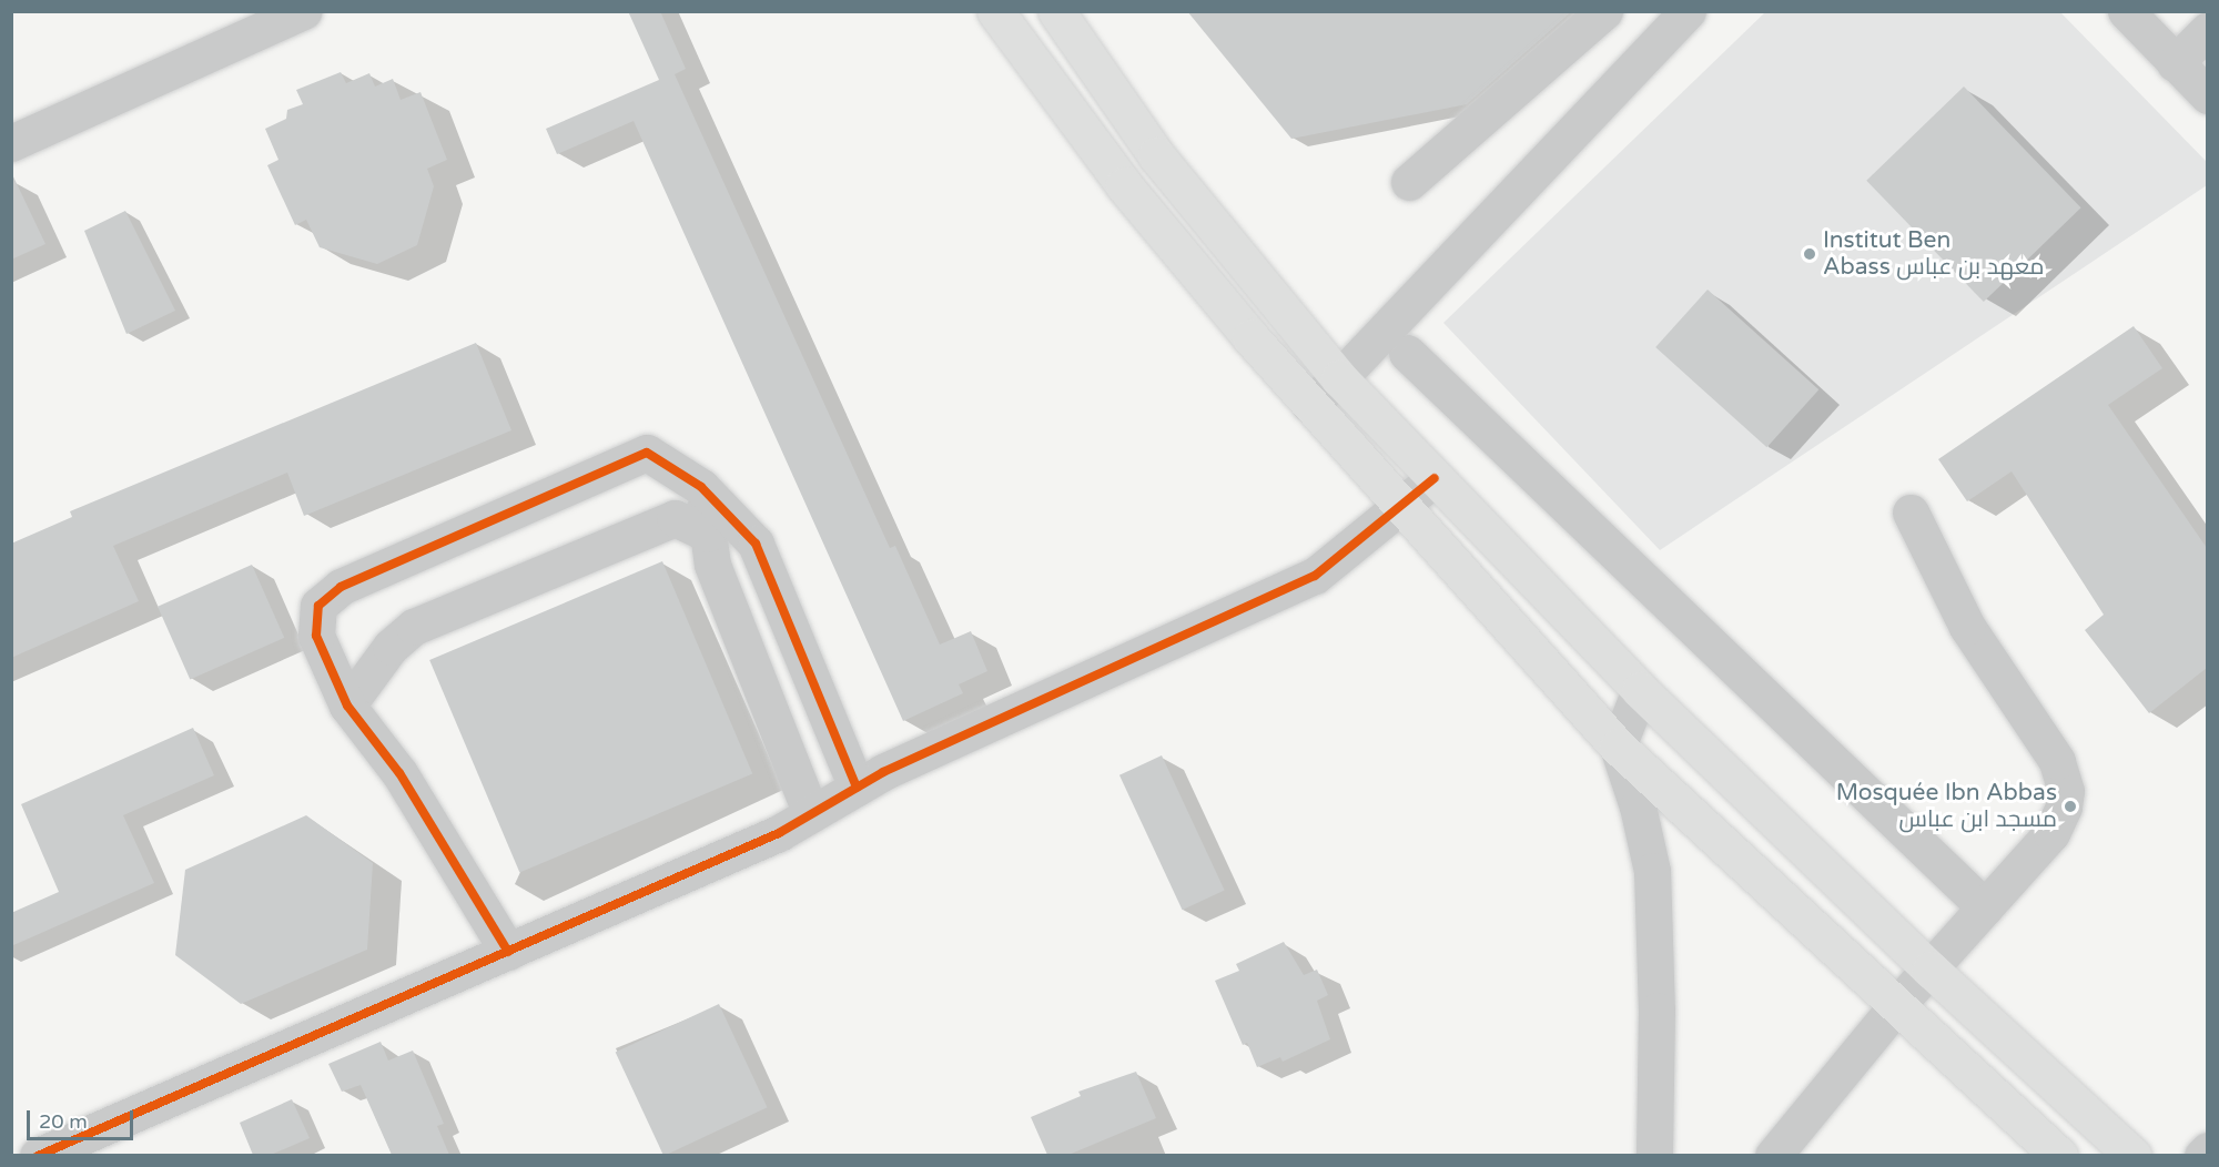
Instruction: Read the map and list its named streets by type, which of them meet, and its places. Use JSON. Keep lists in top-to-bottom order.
{
  "places": ["Institut Ben Abass معهد بن عباس", "Mosquée Ibn Abbas مسجد ابن عباس"],
  "scale_bar": "20 m"
}
